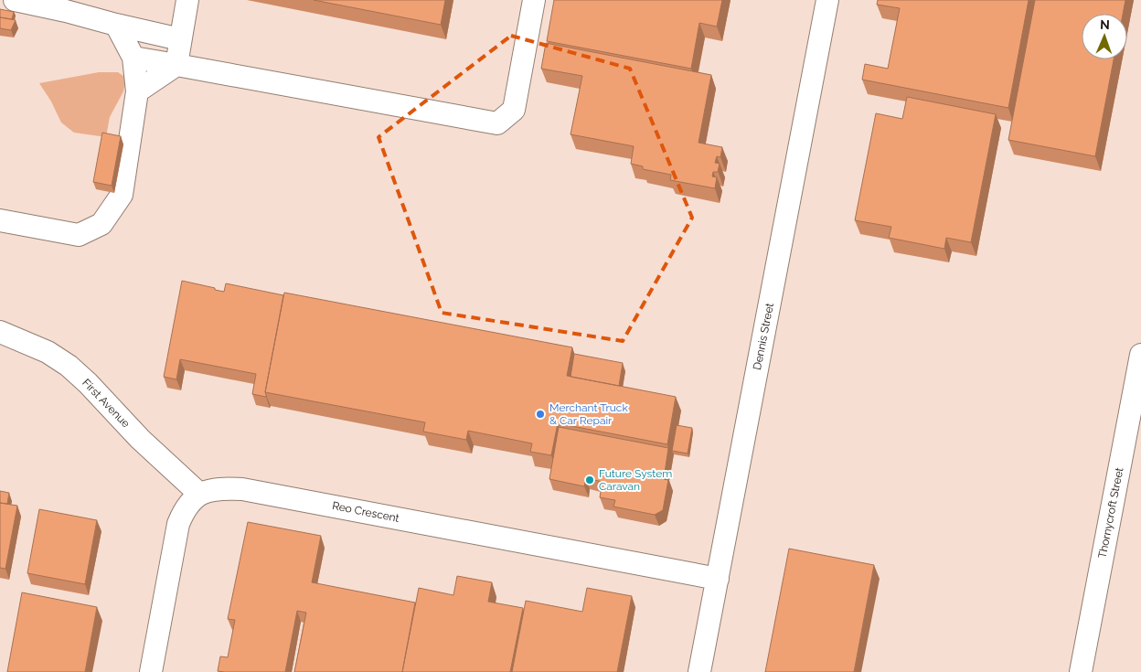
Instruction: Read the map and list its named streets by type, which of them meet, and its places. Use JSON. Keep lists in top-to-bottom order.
{
  "streets": {
    "street": [
      "Dennis Street",
      "First Avenue",
      "Reo Crescent",
      "Thornycroft Street"
    ]
  },
  "crossings": [
    ["Dennis Street", "Reo Crescent"],
    ["First Avenue", "Reo Crescent"]
  ],
  "places": ["Merchant Truck & Car Repair", "Future System Caravan"],
  "north": "top"
}
